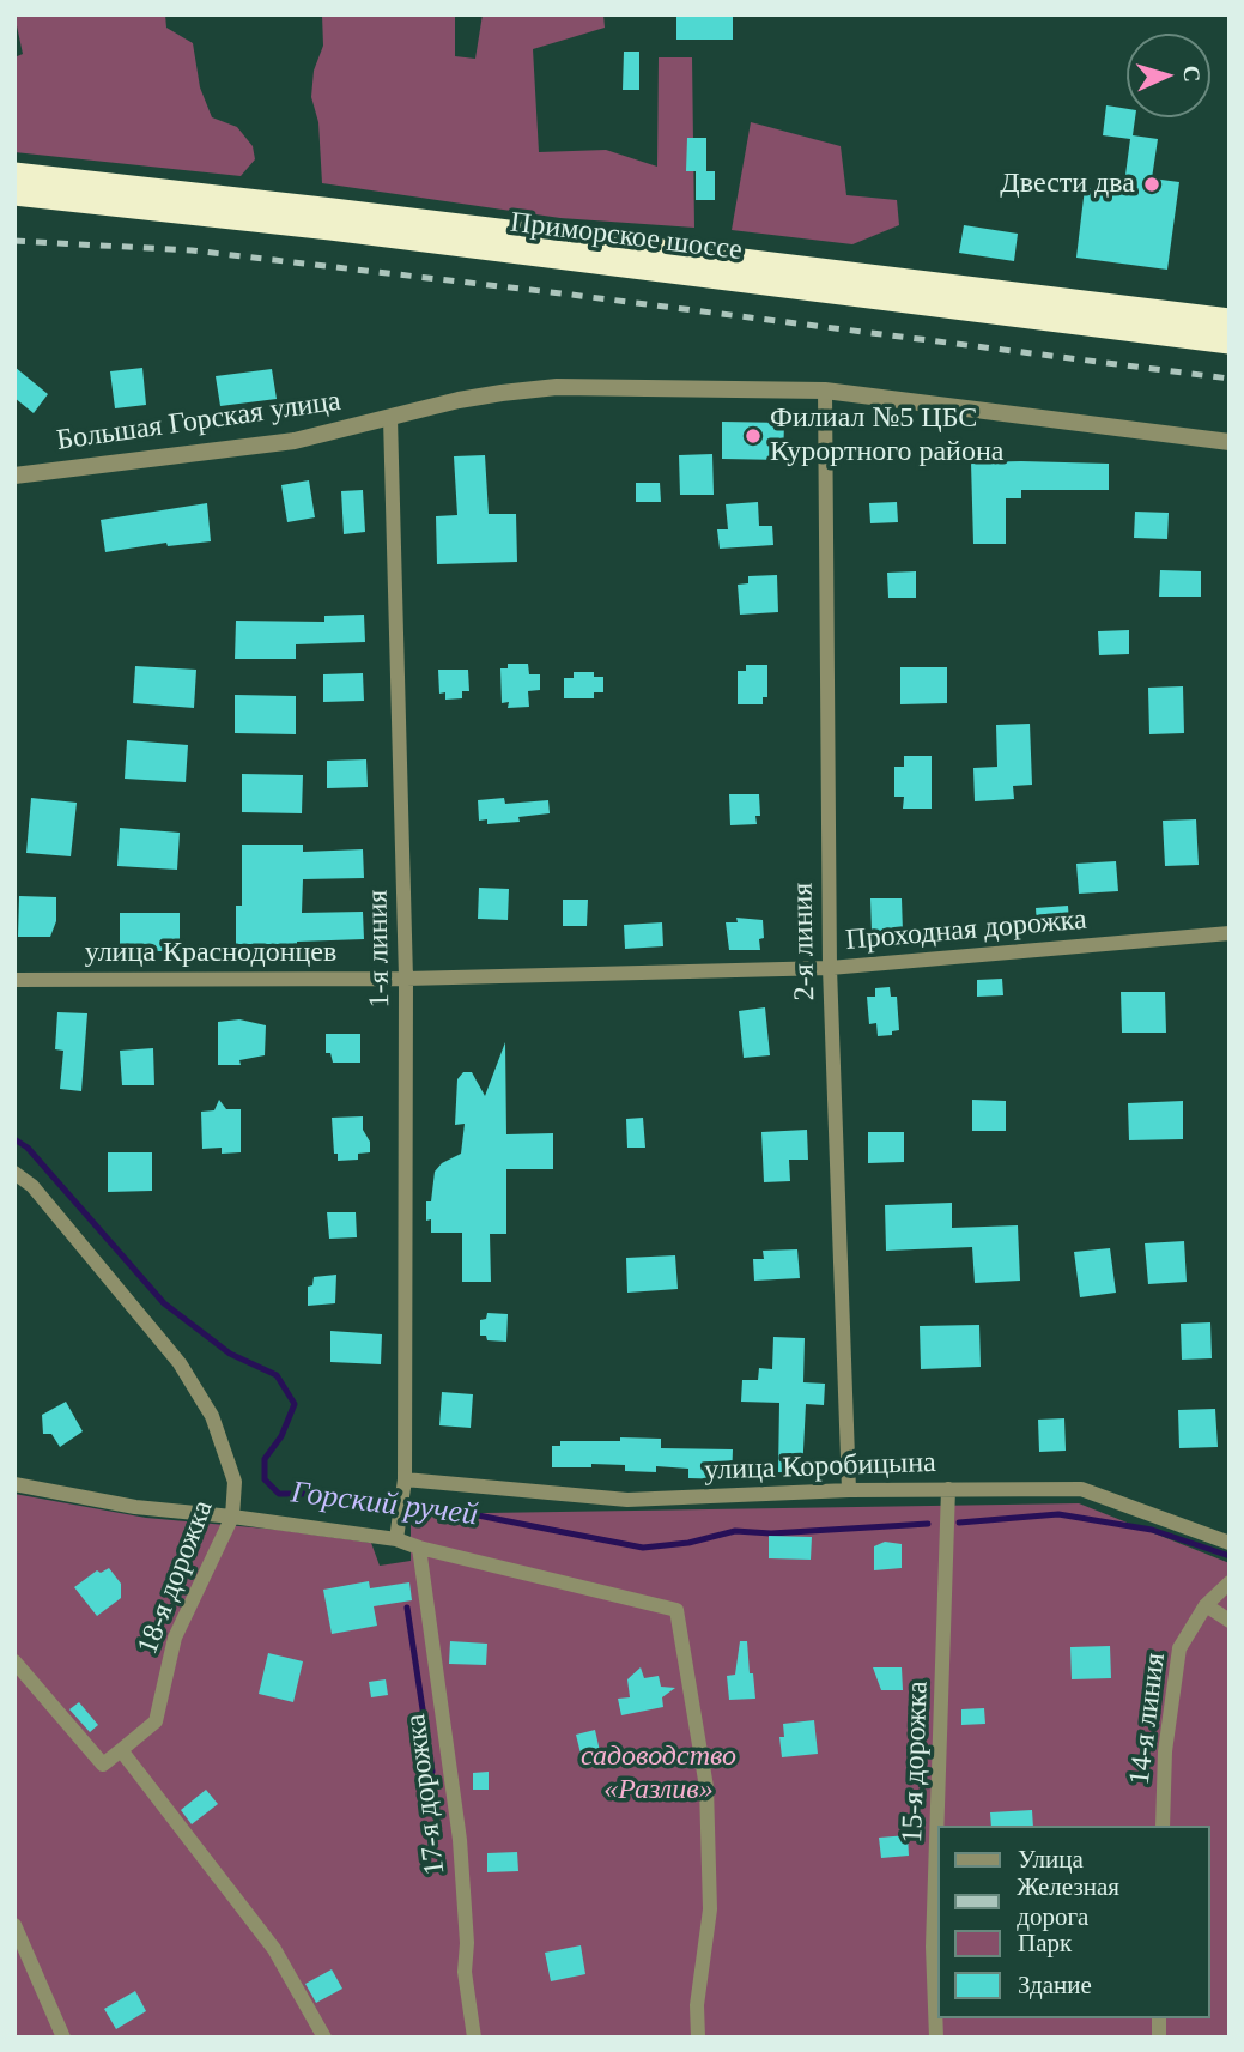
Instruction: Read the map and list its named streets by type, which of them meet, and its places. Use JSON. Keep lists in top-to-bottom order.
{
  "streets": {
    "highway": ["Приморское шоссе"],
    "street": [
      "Большая Горская улица",
      "Проходная дорожка",
      "2-я линия",
      "1-я линия",
      "улица Краснодонцев",
      "улица Коробицына",
      "18-я дорожка",
      "14-я линия",
      "15-я дорожка",
      "17-я дорожка"
    ]
  },
  "crossings": [
    ["Большая Горская улица", "2-я линия"],
    ["Большая Горская улица", "1-я линия"],
    ["Проходная дорожка", "2-я линия"],
    ["Проходная дорожка", "1-я линия"],
    ["Проходная дорожка", "улица Краснодонцев"],
    ["2-я линия", "улица Коробицына"],
    ["1-я линия", "улица Краснодонцев"],
    ["1-я линия", "улица Коробицына"],
    ["улица Коробицына", "15-я дорожка"]
  ],
  "water": ["Горский ручей"],
  "parks": ["садоводство «Разлив»"],
  "places": ["Двести два", "Филиал №5 ЦБС Курортного района"],
  "legend": [
    "Улица",
    "Железная дорога",
    "Парк",
    "Здание"
  ],
  "north": "right"
}
